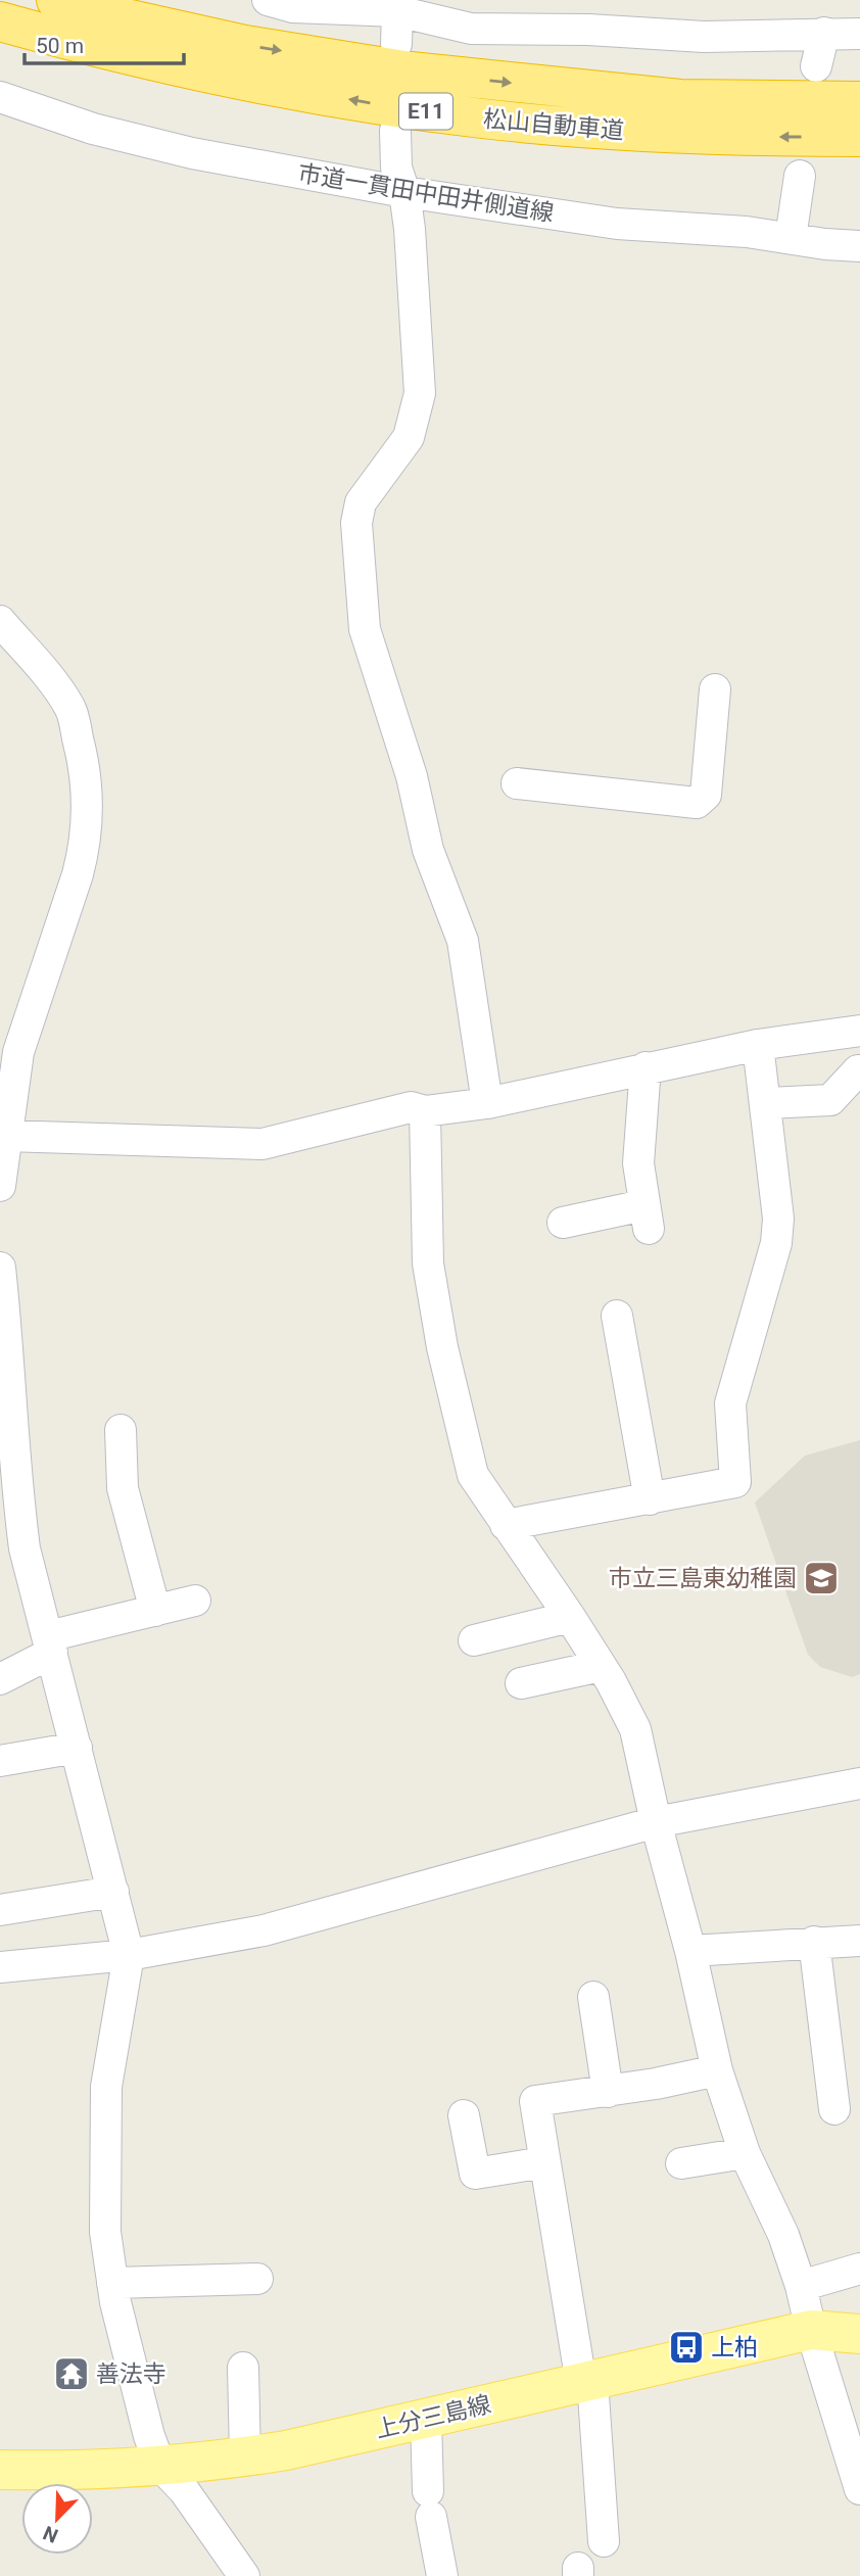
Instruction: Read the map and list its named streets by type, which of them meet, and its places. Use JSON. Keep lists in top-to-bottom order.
{
  "streets": {
    "highway": ["E11", "松山自動車道"],
    "main road": ["上分三島線"],
    "street": ["市道一貫田中田井側道線"]
  },
  "places": {
    "school or university": ["市立三島東幼稚園"],
    "bus stop": ["上柏"],
    "temple": ["善法寺"]
  },
  "scale_bar": "50 m",
  "north": "bottom left"
}
